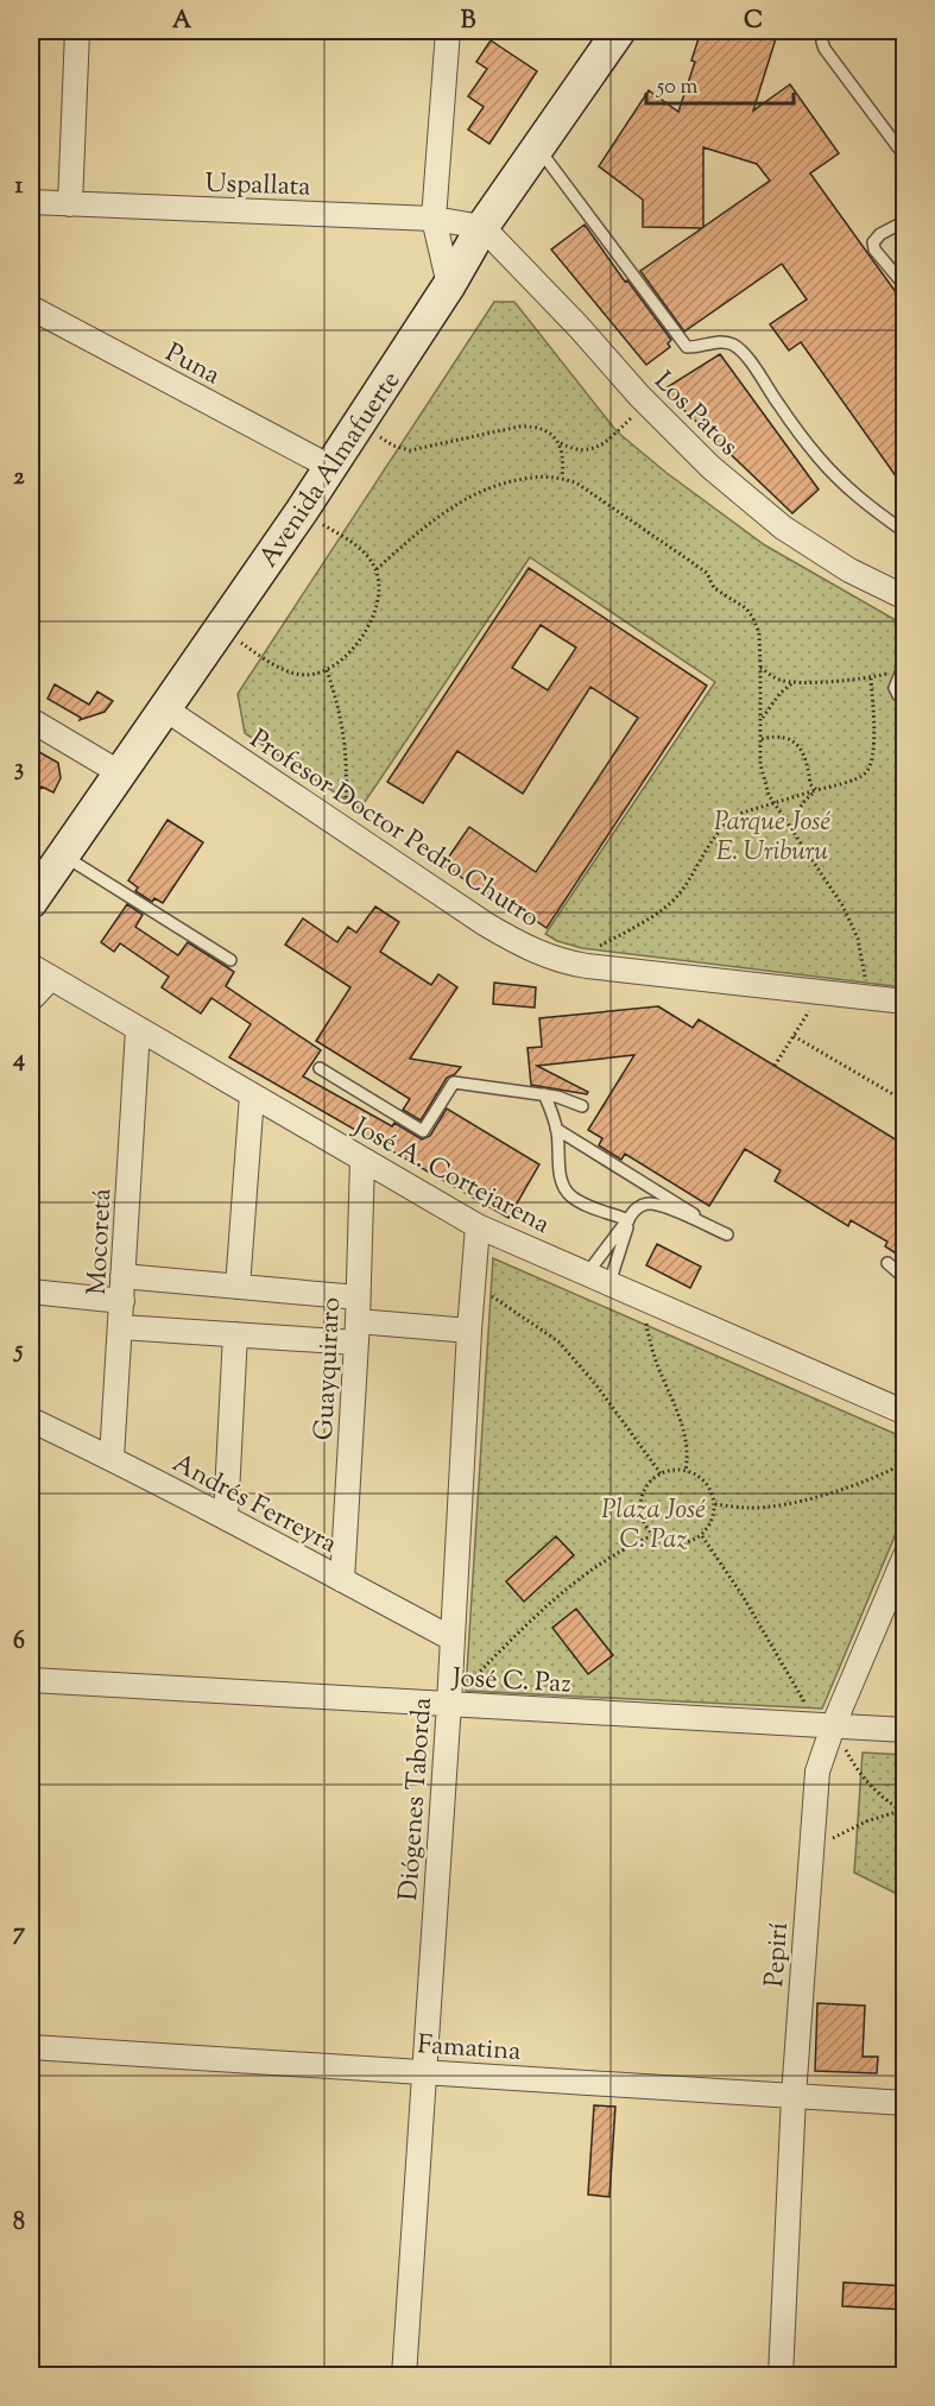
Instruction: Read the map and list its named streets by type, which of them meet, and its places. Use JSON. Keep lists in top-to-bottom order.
{
  "streets": {
    "main road": ["Avenida Almafuerte"],
    "street": [
      "Uspallata",
      "Puna",
      "Los Patos",
      "Profesor Doctor Pedro Chutro",
      "José A. Cortejarena",
      "Mocoretá",
      "Guayquiraro",
      "Andrés Ferreyra",
      "José C. Paz",
      "Diógenes Taborda",
      "Pepirí",
      "Famatina"
    ]
  },
  "crossings": [
    ["Uspallata", "Los Patos"],
    ["Uspallata", "Avenida Almafuerte"],
    ["Puna", "Avenida Almafuerte"],
    ["Los Patos", "Avenida Almafuerte"],
    ["Avenida Almafuerte", "Profesor Doctor Pedro Chutro"],
    ["José A. Cortejarena", "Mocoretá"],
    ["José A. Cortejarena", "Guayquiraro"],
    ["José A. Cortejarena", "Diógenes Taborda"],
    ["Mocoretá", "Andrés Ferreyra"],
    ["Guayquiraro", "Andrés Ferreyra"],
    ["Andrés Ferreyra", "Diógenes Taborda"],
    ["José C. Paz", "Diógenes Taborda"],
    ["José C. Paz", "Pepirí"],
    ["Diógenes Taborda", "Famatina"],
    ["Pepirí", "Famatina"]
  ],
  "parks": ["Parque José E. Uriburu", "Plaza José C. Paz"],
  "scale_bar": "50 m",
  "grid": {
    "columns": ["A", "B", "C"],
    "rows": [
      "1",
      "2",
      "3",
      "4",
      "5",
      "6",
      "7",
      "8"
    ]
  }
}
